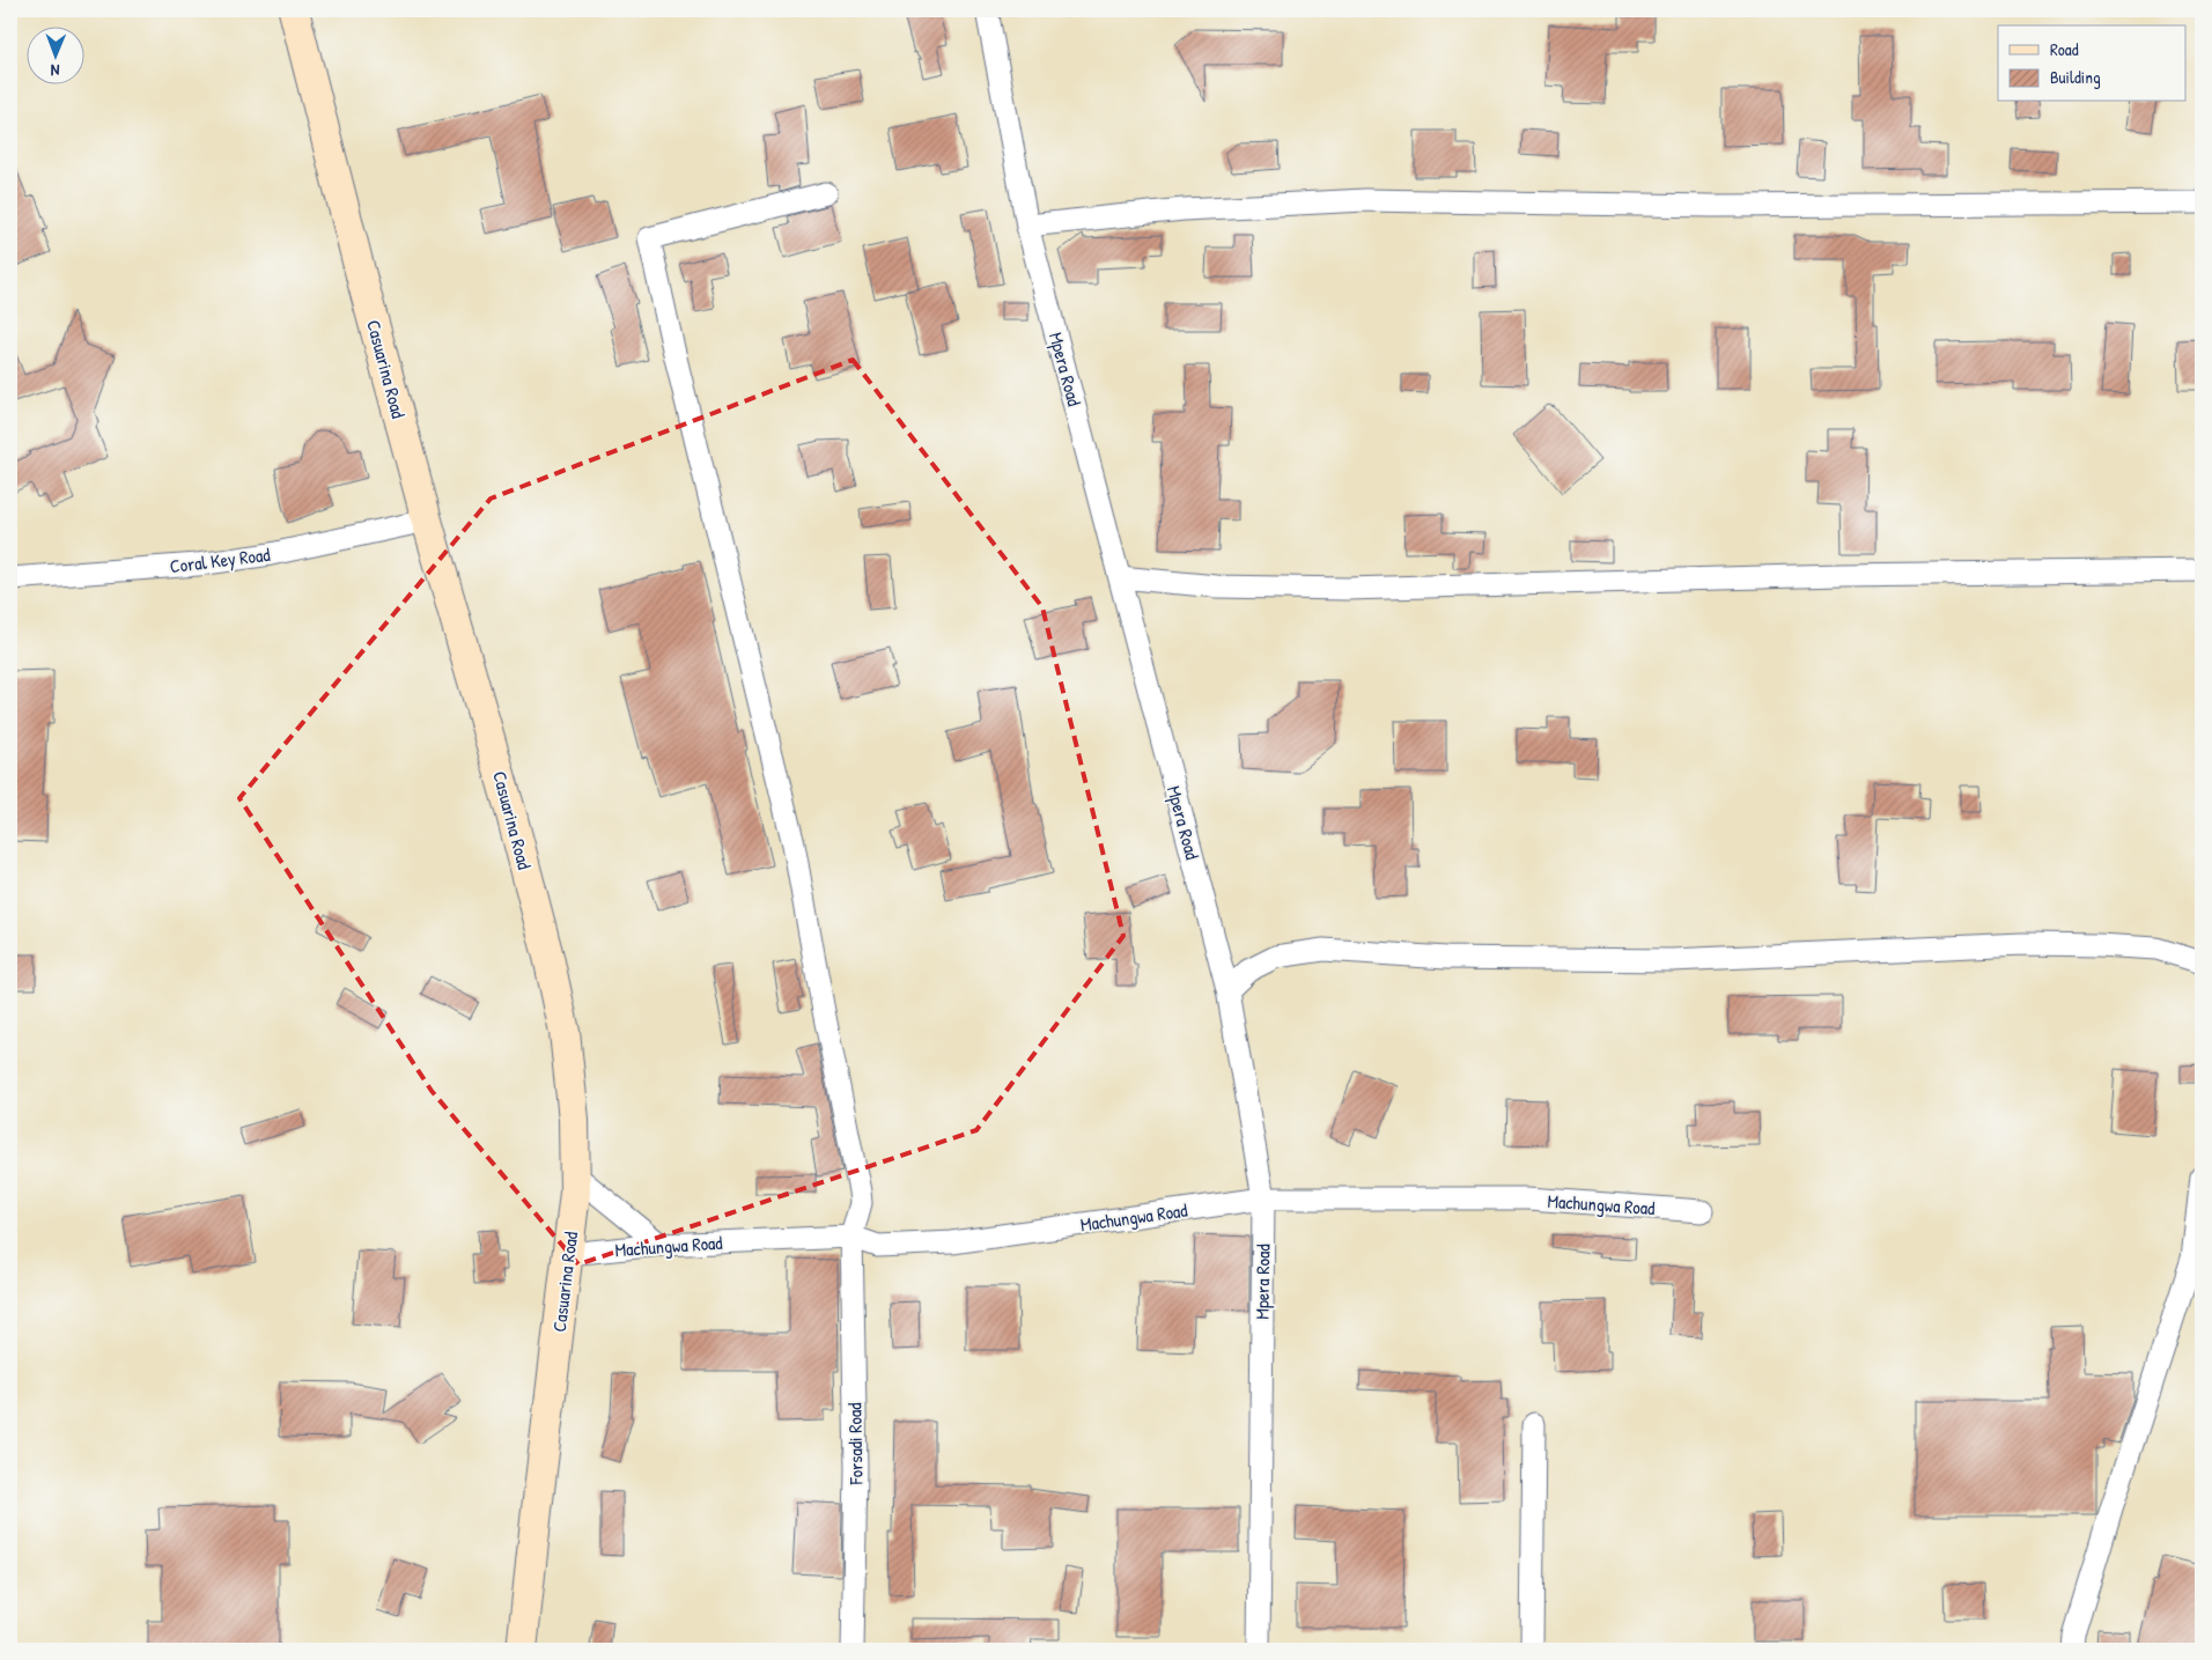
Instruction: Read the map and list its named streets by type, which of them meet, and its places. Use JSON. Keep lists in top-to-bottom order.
{
  "streets": {
    "street": [
      "Casuarina Road",
      "Mpera Road",
      "Coral Key Road",
      "Machungwa Road",
      "Forsadi Road"
    ]
  },
  "crossings": [
    ["Casuarina Road", "Coral Key Road"],
    ["Casuarina Road", "Machungwa Road"],
    ["Mpera Road", "Machungwa Road"],
    ["Machungwa Road", "Forsadi Road"]
  ],
  "legend": ["Road", "Building"],
  "north": "bottom"
}
